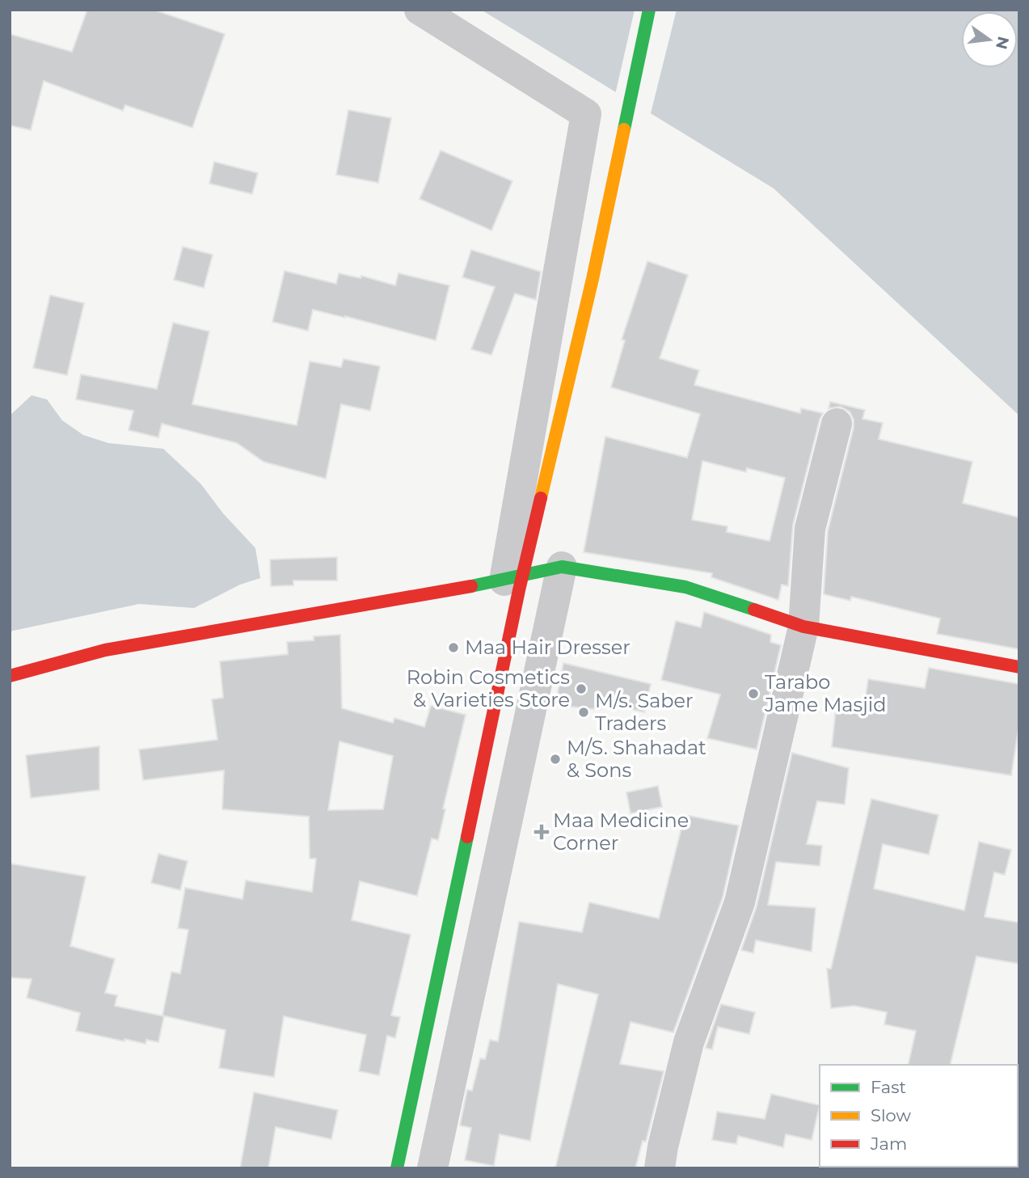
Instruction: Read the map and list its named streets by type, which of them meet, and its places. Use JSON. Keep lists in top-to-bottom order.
{
  "places": {
    "other": [
      "Maa Hair Dresser",
      "Robin Cosmetics & Varieties Store",
      "Tarabo Jame Masjid",
      "M/s. Saber Traders",
      "M/S. Shahadat & Sons"
    ],
    "health": ["Maa Medicine Corner"]
  },
  "legend": ["Fast", "Slow", "Jam"],
  "north": "right"
}
